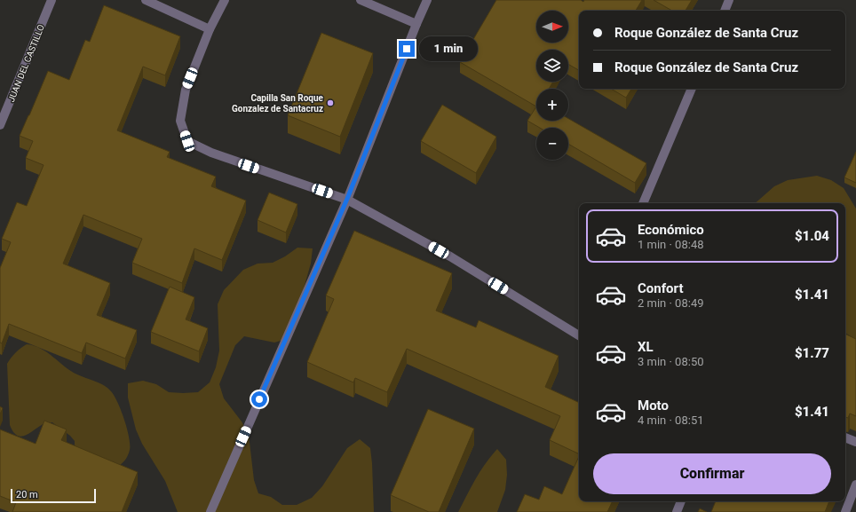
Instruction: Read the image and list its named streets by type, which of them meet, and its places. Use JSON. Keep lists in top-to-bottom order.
{
  "streets": {
    "street": ["JUAN DEL CASTILLO"]
  },
  "places": ["Capilla San Roque Gonzalez de Santacruz"],
  "scale_bar": "20 m",
  "north": "right",
  "page": {
    "map_buttons": ["+", "−"],
    "banner": ["Roque González de Santa Cruz", "Roque González de Santa Cruz"],
    "bubble": "1 min",
    "list": [
      {
        "name": "Económico",
        "note": "1 min · 08:48",
        "value": "$1.04"
      },
      {
        "name": "Confort",
        "note": "2 min · 08:49",
        "value": "$1.41"
      },
      {
        "name": "XL",
        "note": "3 min · 08:50",
        "value": "$1.77"
      },
      {
        "name": "Moto",
        "note": "4 min · 08:51",
        "value": "$1.41"
      }
    ],
    "buttons": "Confirmar",
    "scale": "20 m"
  }
}
